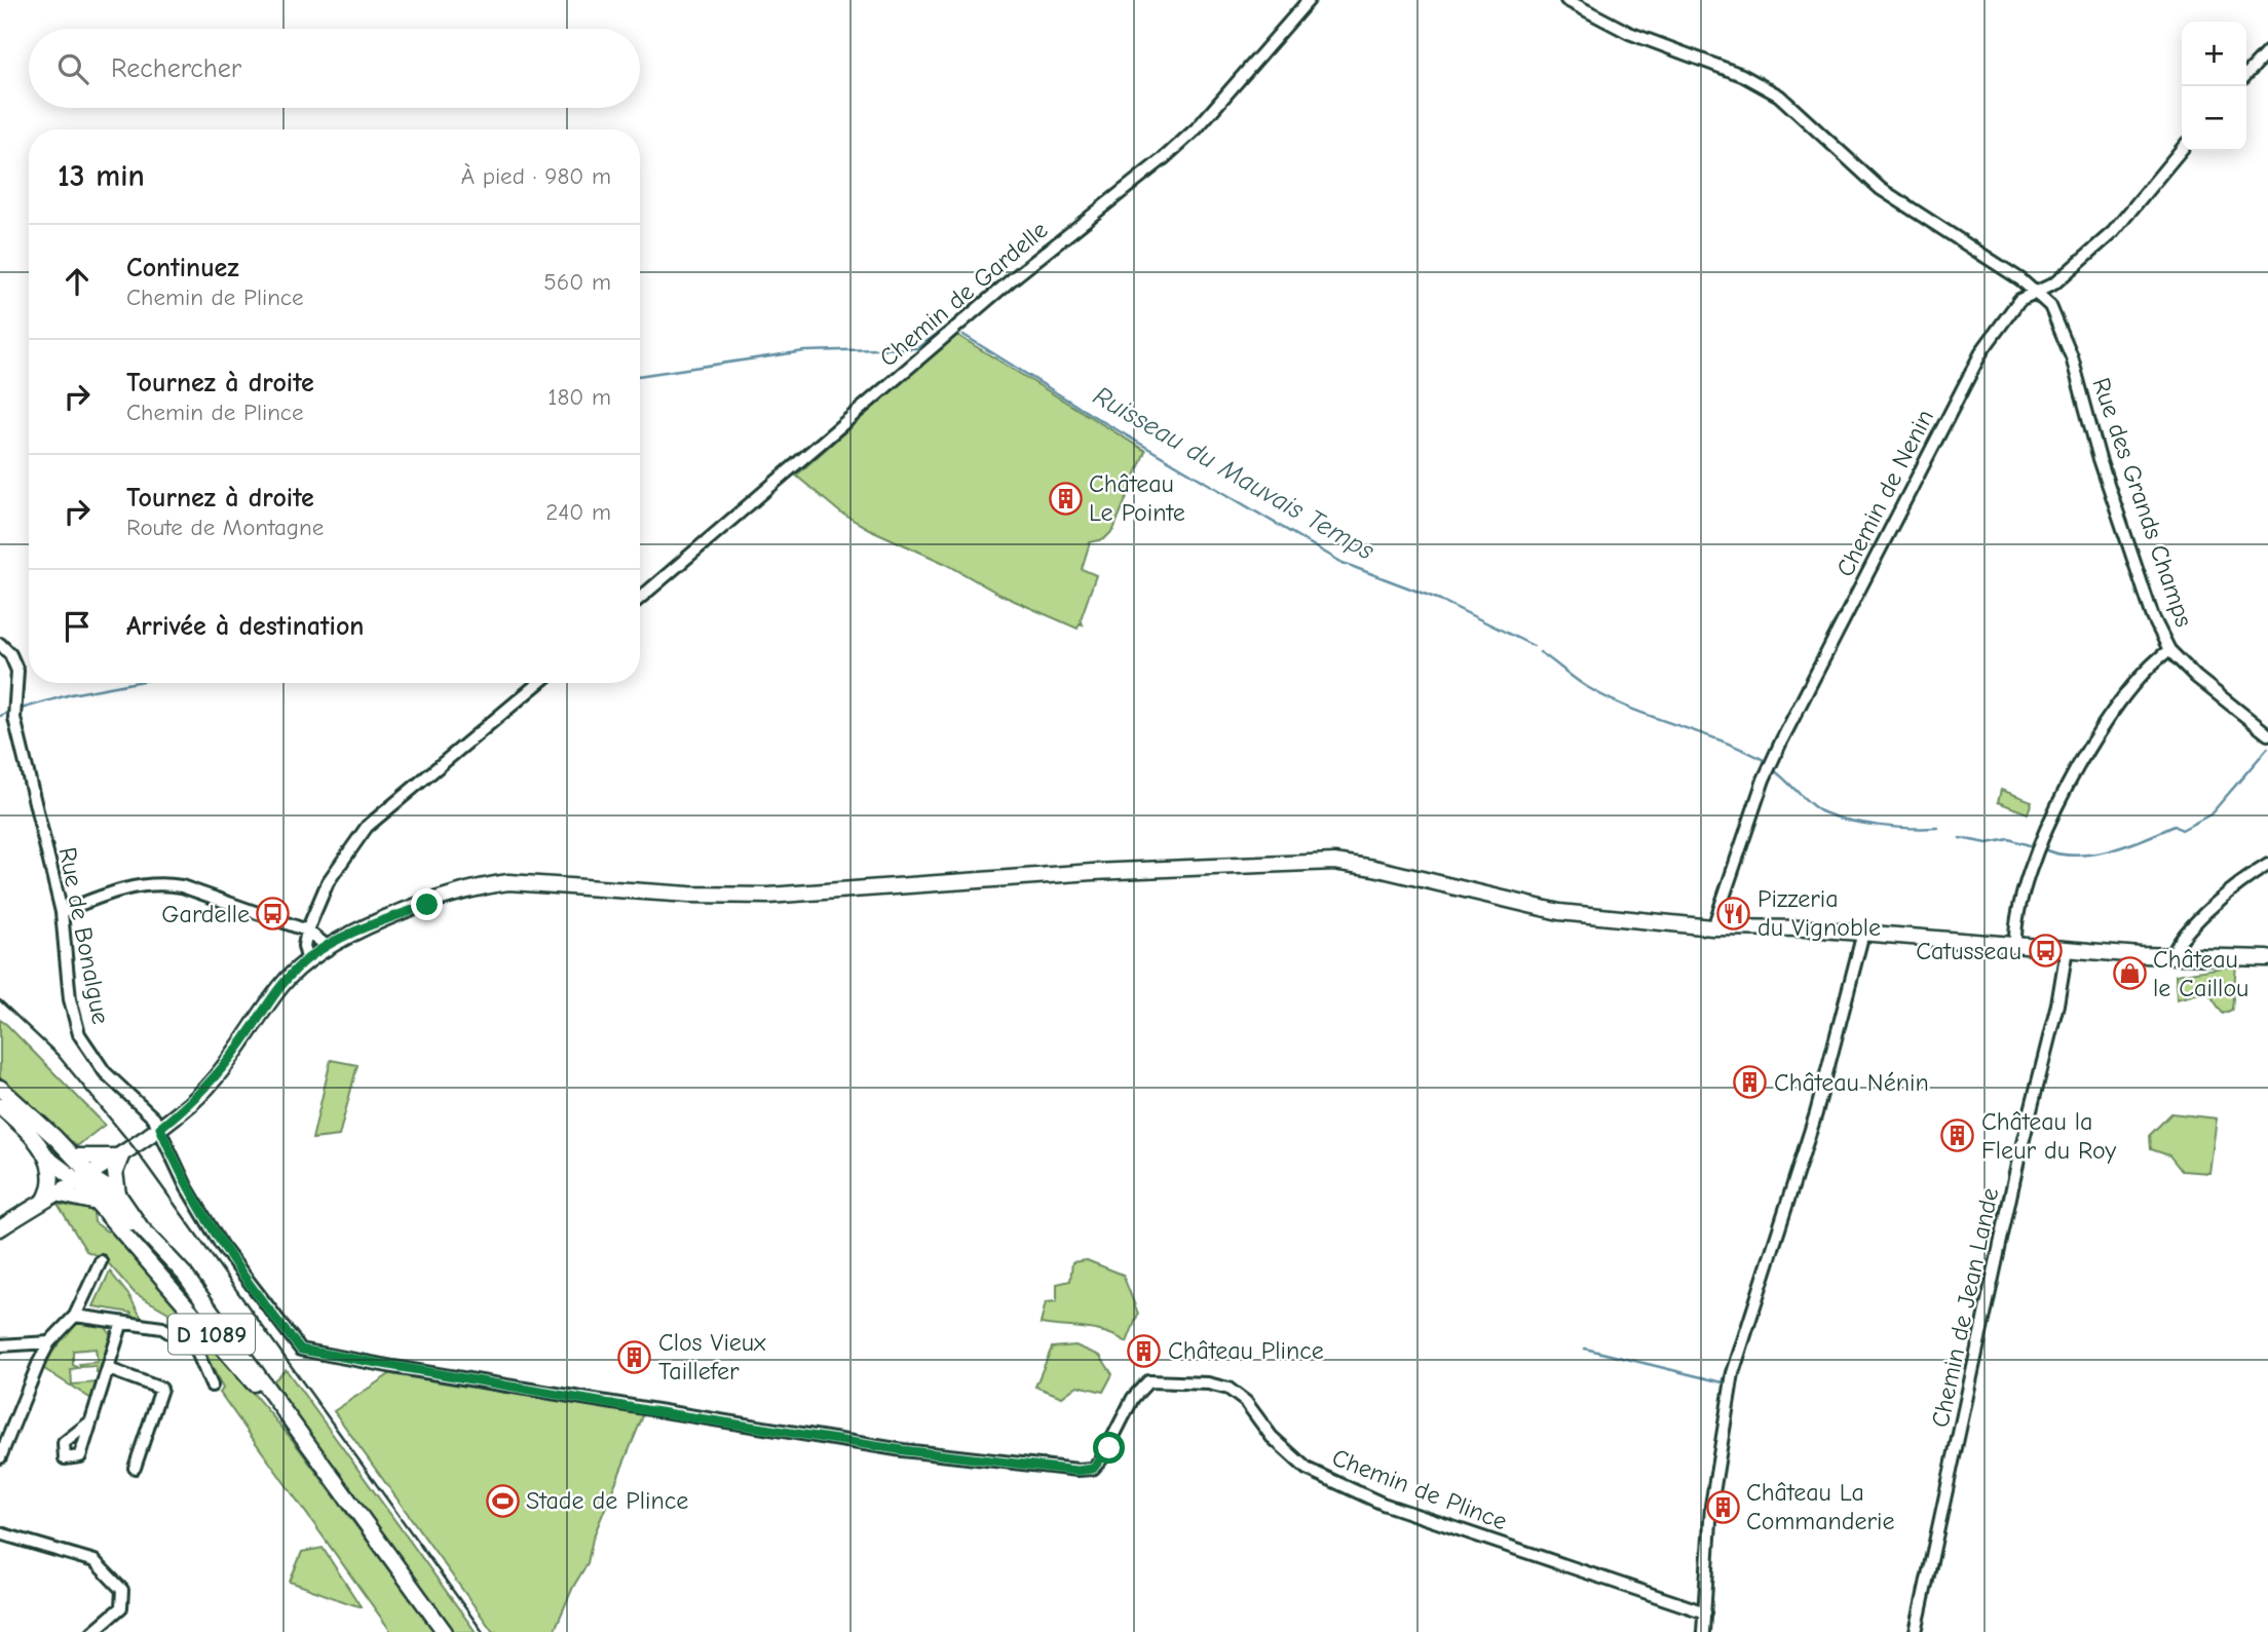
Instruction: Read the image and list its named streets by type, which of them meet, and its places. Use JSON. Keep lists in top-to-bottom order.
{
  "streets": {
    "main road": ["D 1089"],
    "street": [
      "Chemin de Gardelle",
      "Chemin de Nenin",
      "Rue des Grands Champs",
      "Rue de Bonalgue",
      "Chemin de Jean Lande",
      "Chemin de Plince"
    ]
  },
  "crossings": [
    ["Chemin de Nenin", "Rue des Grands Champs"],
    ["Rue de Bonalgue", "Chemin de Plince"]
  ],
  "water": ["Ruisseau du Mauvais Temps"],
  "places": {
    "building": [
      "Château Le Pointe",
      "Château Nénin",
      "Château la Fleur du Roy",
      "Château Plince",
      "Clos Vieux Taillefer",
      "Château La Commanderie"
    ],
    "restaurant": ["Pizzeria du Vignoble"],
    "bus stop": ["Gardelle", "Catusseau"],
    "shop": ["Château le Caillou"],
    "sports": ["Stade de Plince"]
  },
  "page": {
    "map_buttons": ["+", "−"],
    "search": "Rechercher",
    "heading": ["13 min", "À pied · 980 m"],
    "list": [
      ["Continuez", "Chemin de Plince", "560 m"],
      ["Tournez à droite", "Chemin de Plince", "180 m"],
      ["Tournez à droite", "Route de Montagne", "240 m"],
      "Arrivée à destination"
    ]
  }
}
